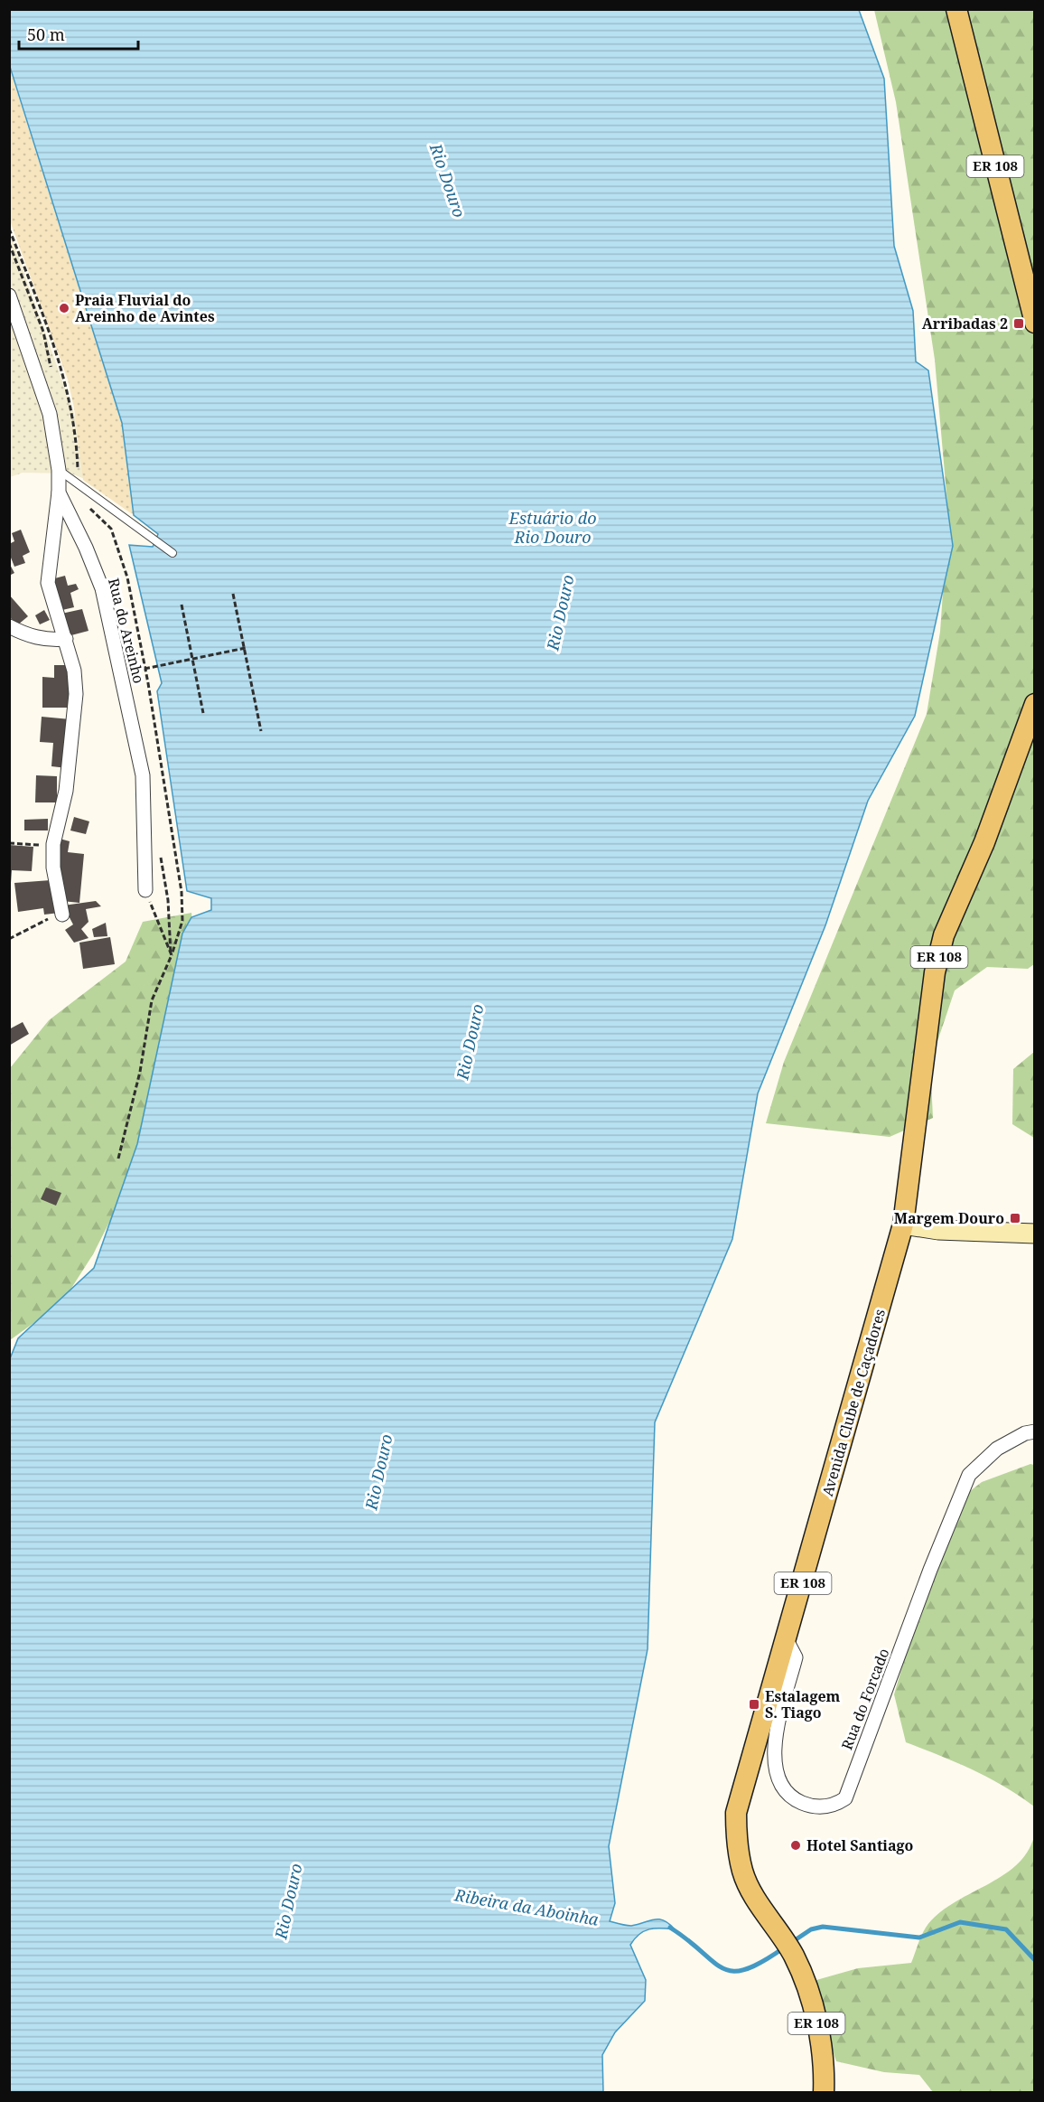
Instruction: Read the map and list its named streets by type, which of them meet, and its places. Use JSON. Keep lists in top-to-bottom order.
{
  "streets": {
    "main road": ["ER 108", "Avenida Clube de Caçadores"],
    "street": ["Rua do Areinho", "Rua do Forcado"]
  },
  "crossings": [
    ["Avenida Clube de Caçadores", "Rua do Forcado"]
  ],
  "water": ["Rio Douro", "Estuário do Rio Douro", "Ribeira da Aboinha"],
  "places": {
    "other": ["Praia Fluvial do Areinho de Avintes", "Hotel Santiago"],
    "transit": ["Arribadas 2", "Margem Douro", "Estalagem S. Tiago"]
  },
  "scale_bar": "50 m"
}
